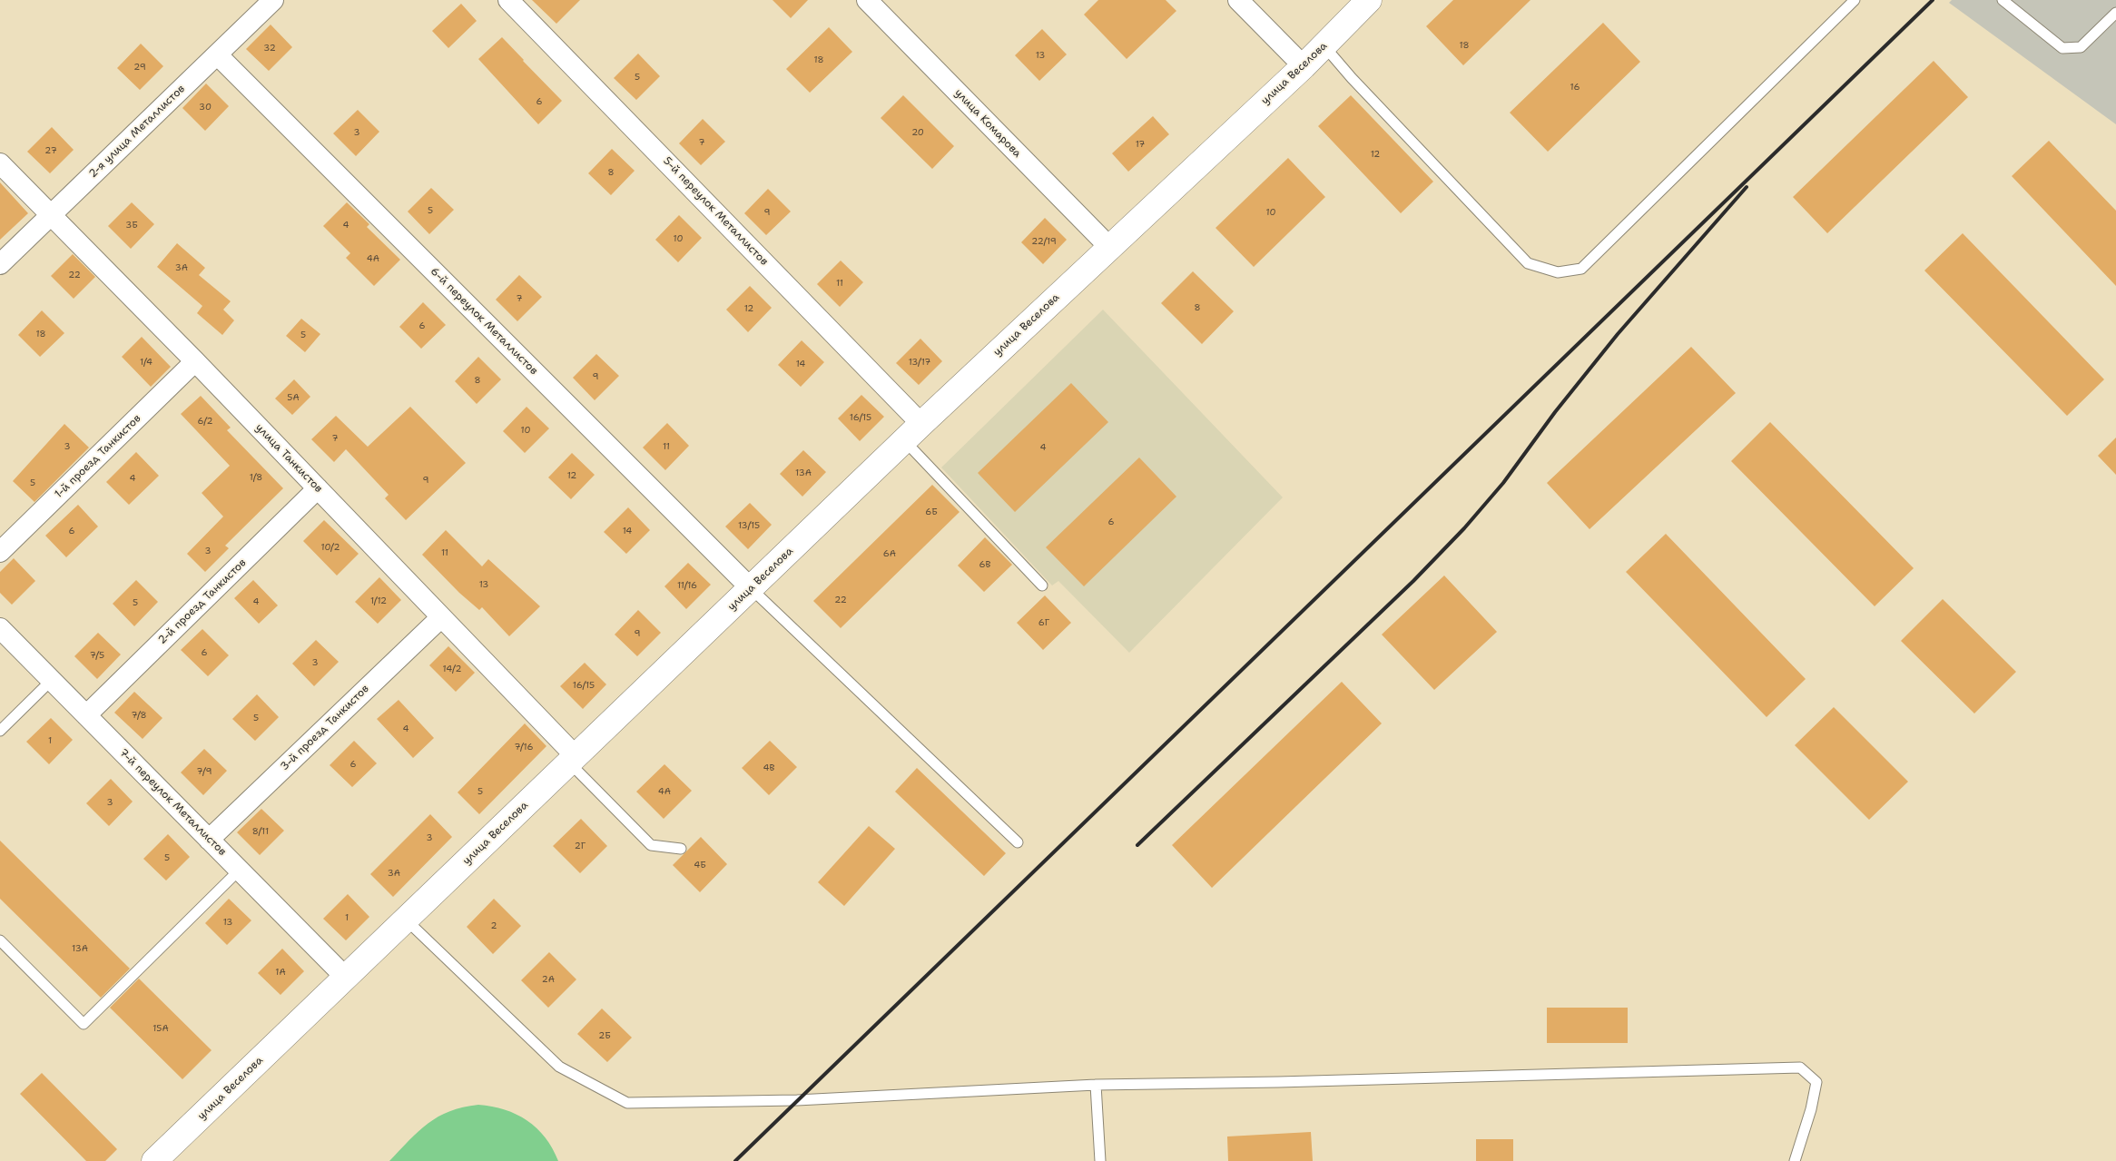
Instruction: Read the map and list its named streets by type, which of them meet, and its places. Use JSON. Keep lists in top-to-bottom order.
{
  "streets": {
    "street": [
      "улица Веселова",
      "улица Комарова",
      "2-я улица Металлистов",
      "5-й переулок Металлистов",
      "6-й переулок Металлистов",
      "1-й проезд Танкистов",
      "улица Танкистов",
      "2-й проезд Танкистов",
      "3-й проезд Танкистов",
      "7-й переулок Металлистов"
    ]
  },
  "crossings": [
    ["улица Веселова", "улица Комарова"],
    ["улица Веселова", "5-й переулок Металлистов"],
    ["улица Веселова", "6-й переулок Металлистов"],
    ["улица Веселова", "улица Танкистов"],
    ["улица Веселова", "7-й переулок Металлистов"],
    ["2-я улица Металлистов", "6-й переулок Металлистов"],
    ["2-я улица Металлистов", "улица Танкистов"],
    ["1-й проезд Танкистов", "улица Танкистов"],
    ["улица Танкистов", "2-й проезд Танкистов"],
    ["улица Танкистов", "3-й проезд Танкистов"],
    ["2-й проезд Танкистов", "7-й переулок Металлистов"],
    ["3-й проезд Танкистов", "7-й переулок Металлистов"]
  ],
  "house_numbers": [
    "18",
    "32",
    "13",
    "18",
    "29",
    "5",
    "16",
    "6",
    "30",
    "3",
    "20",
    "7",
    "17",
    "27",
    "12",
    "8",
    "5",
    "9",
    "10",
    "3Б",
    "4",
    "10",
    "22/19",
    "4А",
    "3А",
    "22",
    "11",
    "7",
    "8",
    "12",
    "6",
    "18",
    "5",
    "1/4",
    "13/17",
    "14",
    "9",
    "8",
    "5А",
    "16/15",
    "6/2",
    "10",
    "7",
    "3",
    "11",
    "4",
    "13А",
    "12",
    "1/8",
    "4",
    "9",
    "5",
    "6Б",
    "6",
    "13/15",
    "6",
    "14",
    "10/2",
    "3",
    "11",
    "6А",
    "6В",
    "13",
    "11/16",
    "22",
    "1/12",
    "4",
    "5",
    "6Г",
    "9",
    "6",
    "7/5",
    "3",
    "14/2",
    "16/15",
    "7/8",
    "5",
    "4",
    "1",
    "7/16",
    "6",
    "4В",
    "7/9",
    "5",
    "4А",
    "3",
    "8/11",
    "3",
    "2Г",
    "5",
    "4Б",
    "3А",
    "1",
    "13",
    "2",
    "13А",
    "1А",
    "2А",
    "15А",
    "2Б"
  ]
}
